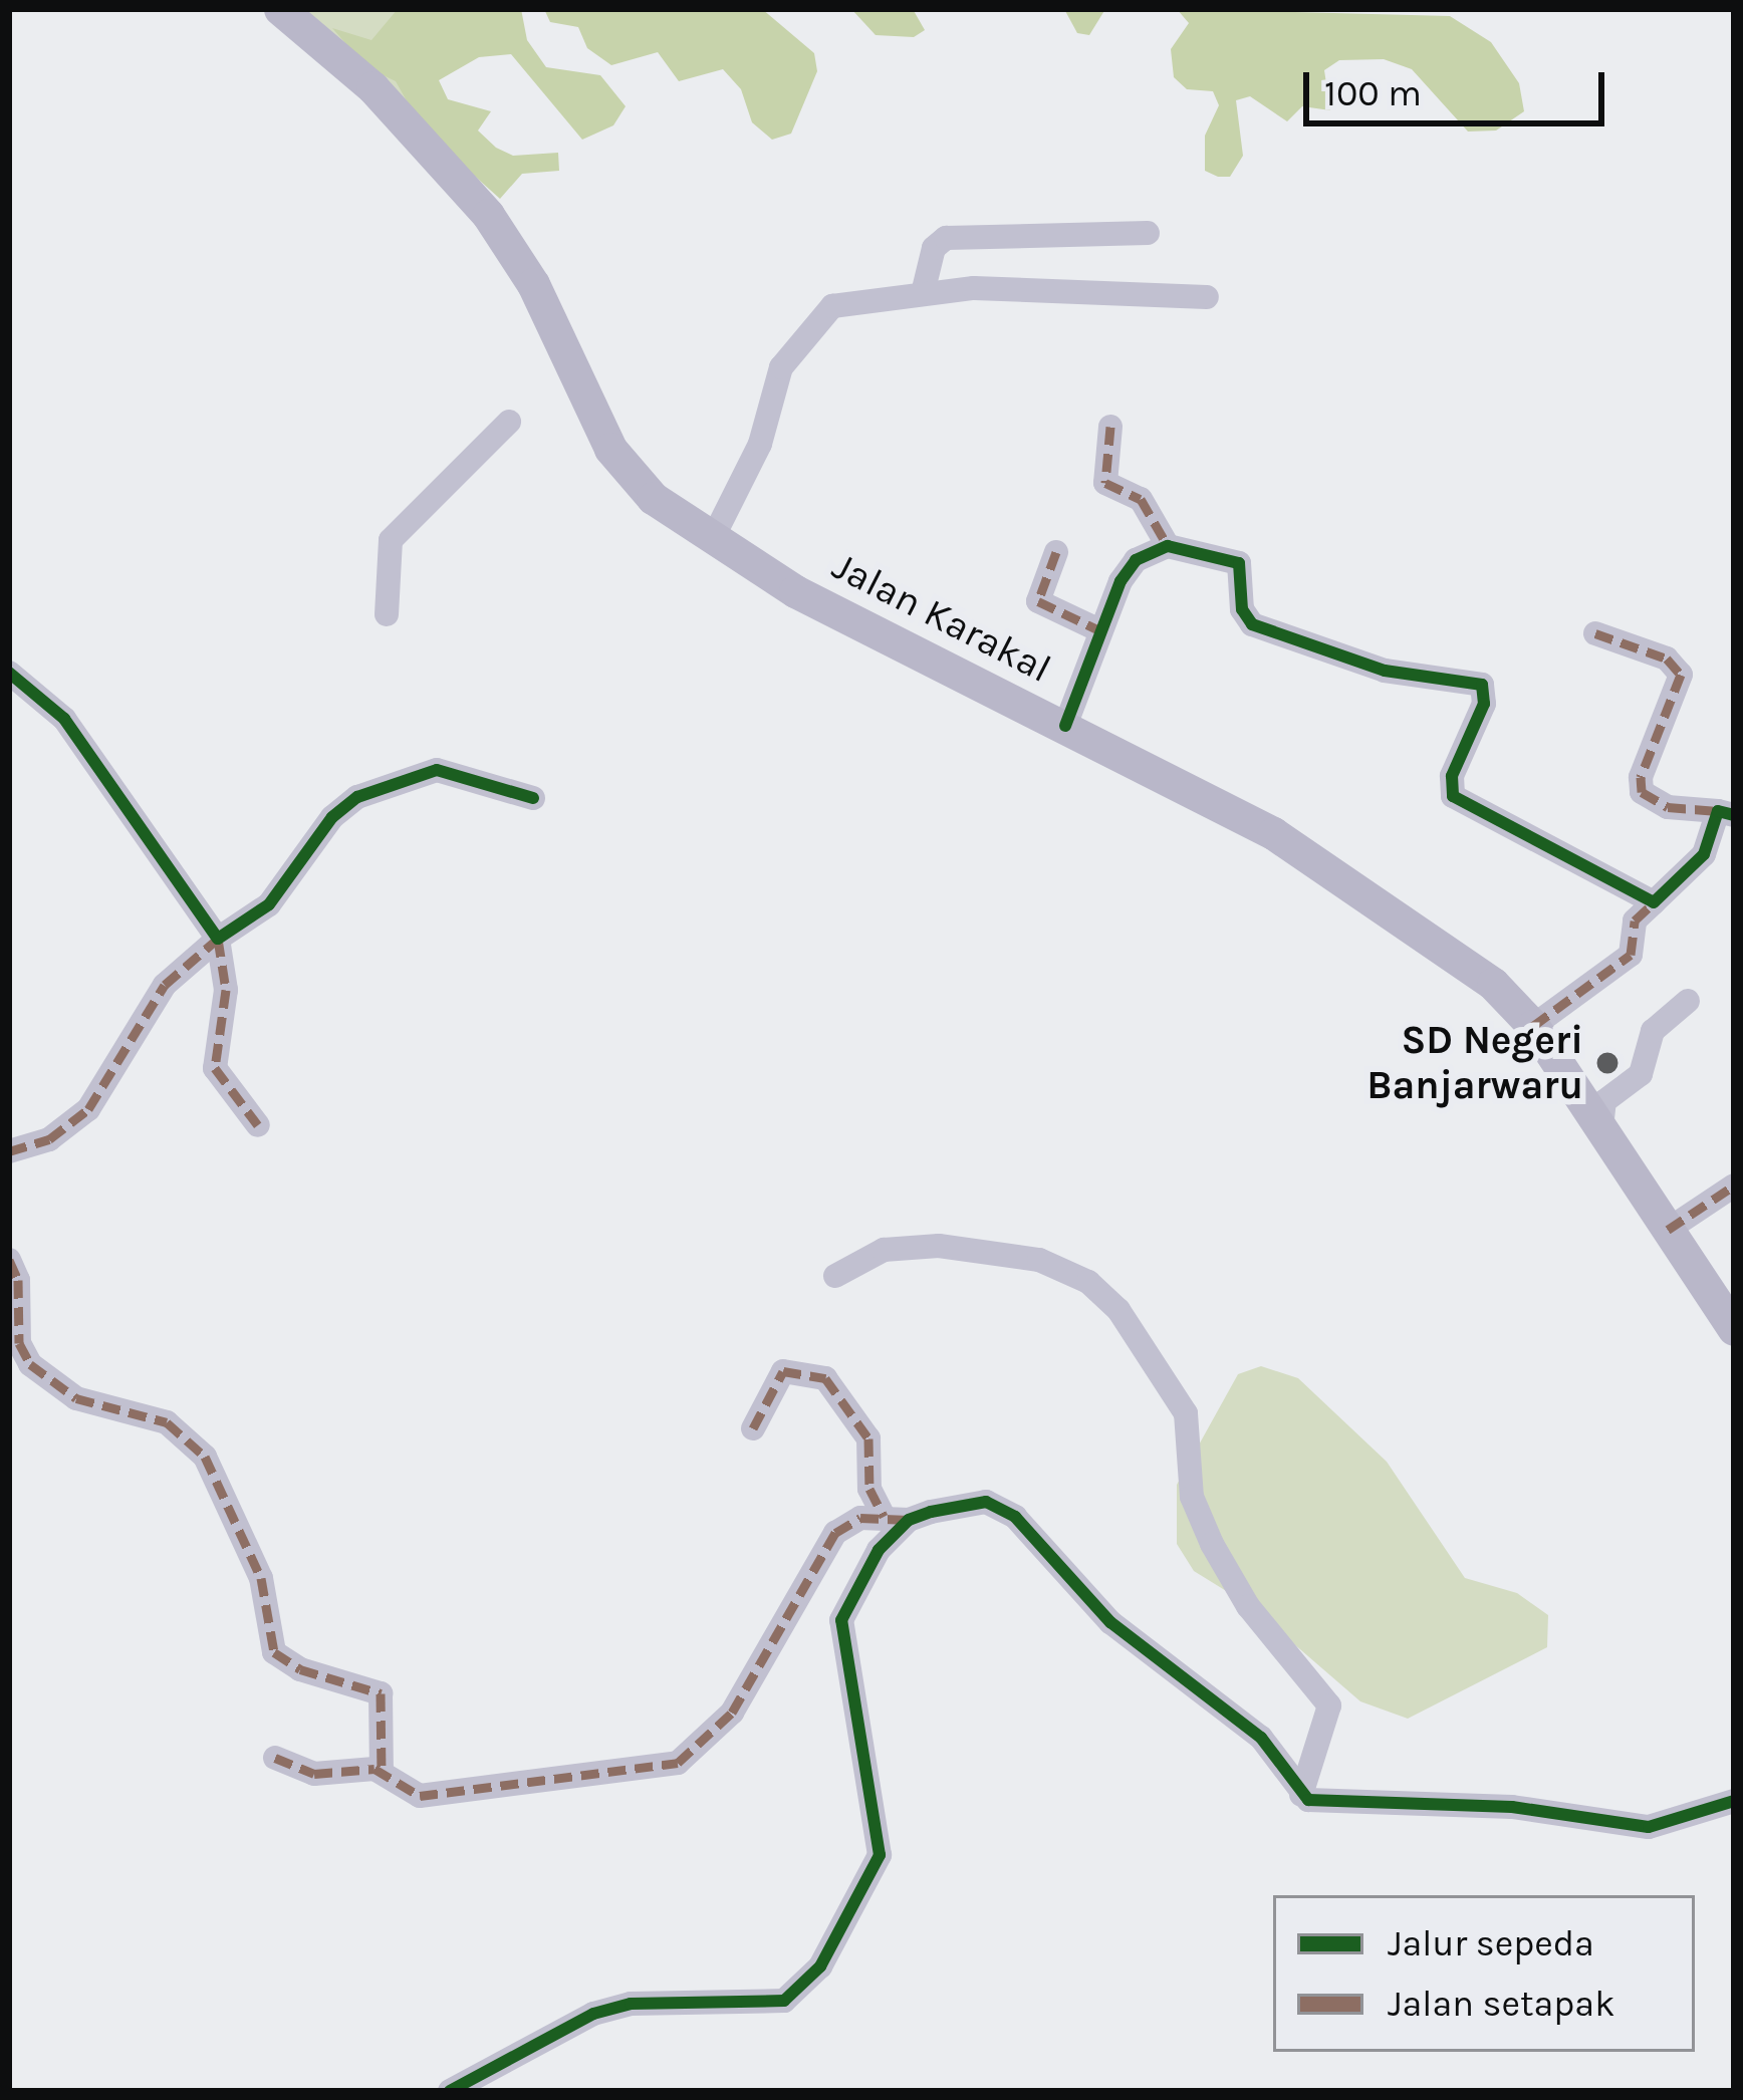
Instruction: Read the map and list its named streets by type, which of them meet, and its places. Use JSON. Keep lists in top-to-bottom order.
{
  "streets": {
    "main road": ["Jalan Karakal"]
  },
  "places": ["SD Negeri Banjarwaru"],
  "legend": ["Jalur sepeda", "Jalan setapak"],
  "scale_bar": "100 m"
}
